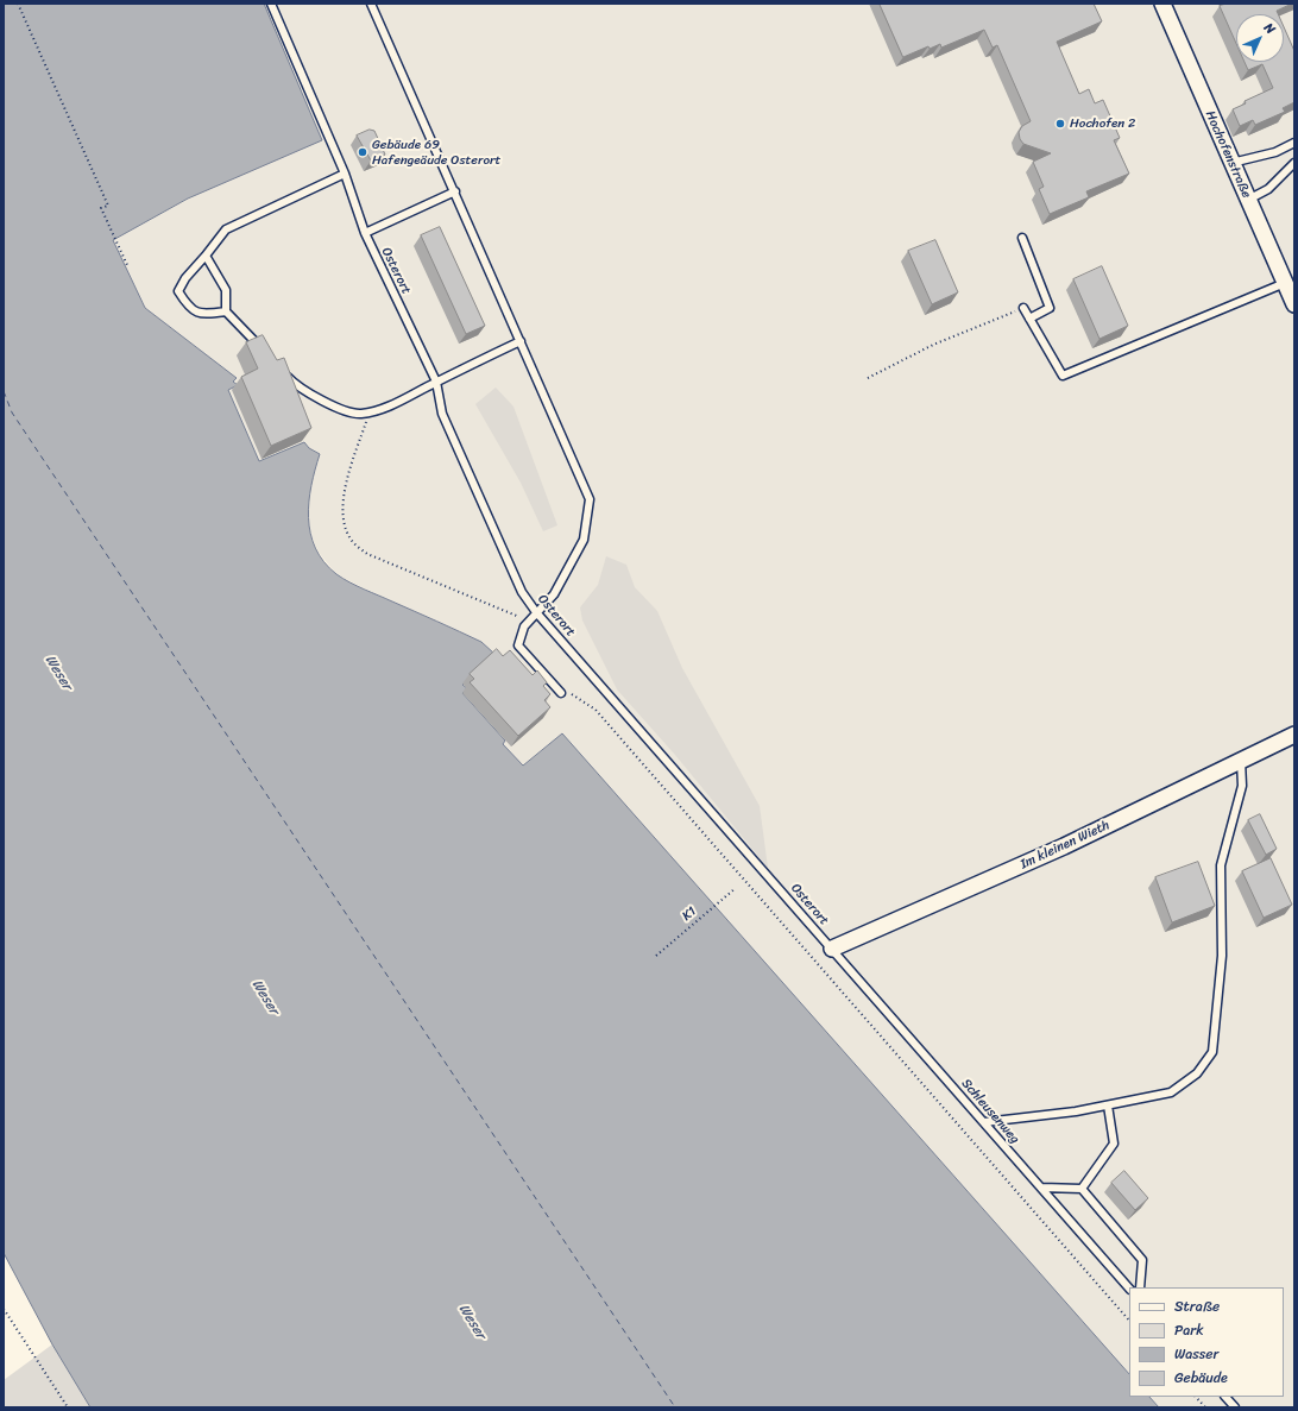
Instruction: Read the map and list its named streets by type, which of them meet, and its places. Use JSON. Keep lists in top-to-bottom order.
{
  "streets": {
    "street": ["Hochofenstraße", "Im kleinen Wieth"],
    "lane": ["Osterort", "Schleusenweg"],
    "path": ["K1"]
  },
  "crossings": [
    ["Osterort", "Im kleinen Wieth"],
    ["Osterort", "Schleusenweg"],
    ["Im kleinen Wieth", "Schleusenweg"]
  ],
  "water": ["Weser"],
  "places": ["Hochofen 2", "Gebäude 69 Hafengeäude Osterort"],
  "legend": [
    "Straße",
    "Park",
    "Wasser",
    "Gebäude"
  ],
  "north": "top right"
}
